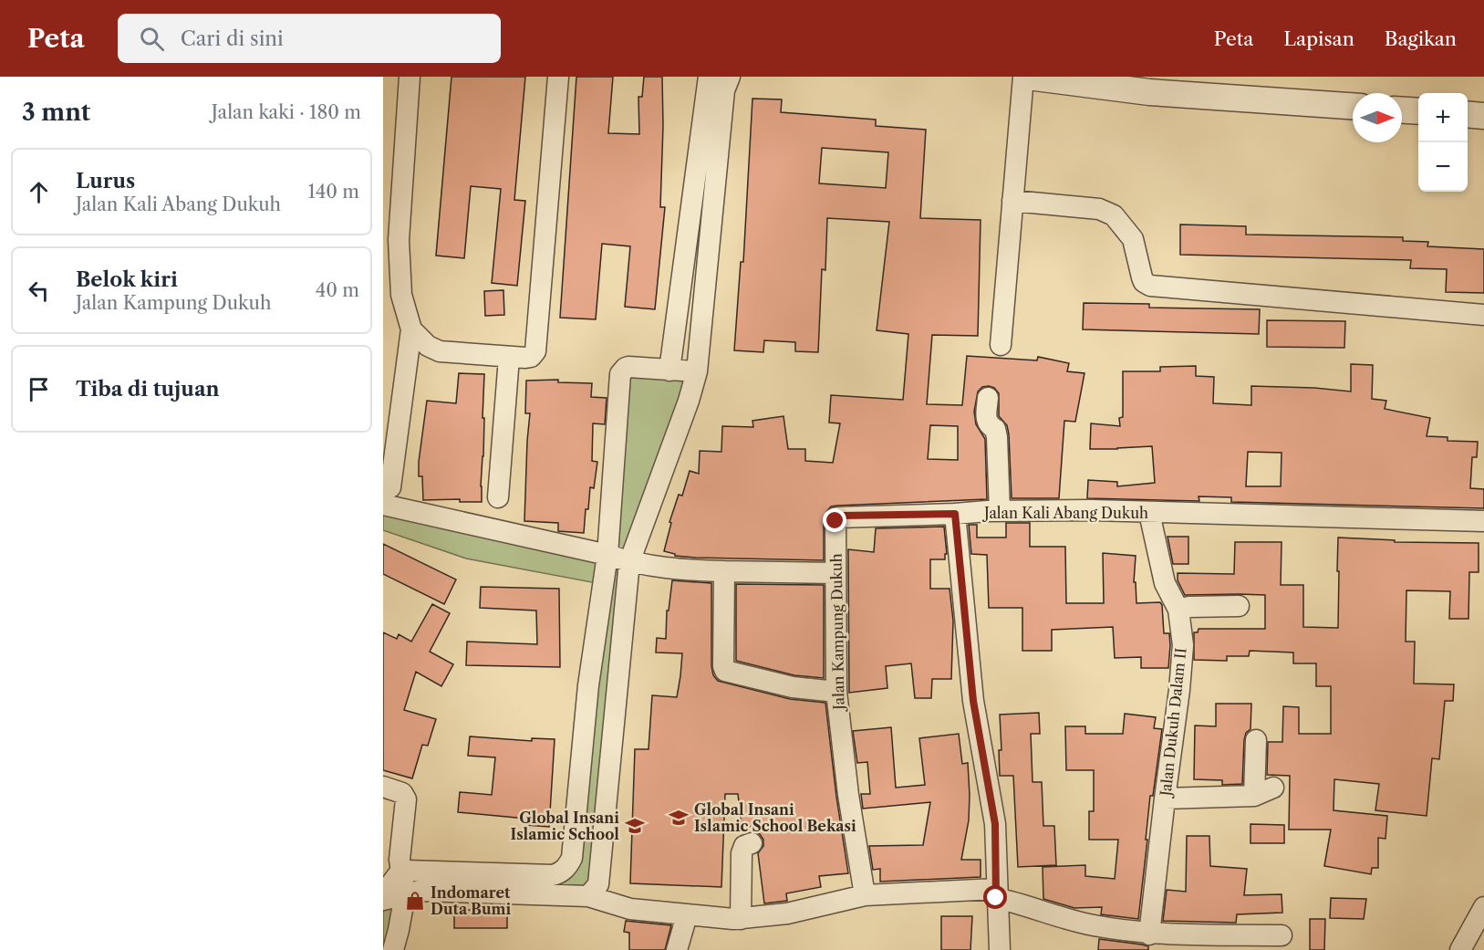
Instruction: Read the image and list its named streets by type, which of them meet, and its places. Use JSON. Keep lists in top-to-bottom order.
{
  "streets": {
    "street": ["Jalan Kali Abang Dukuh", "Jalan Kampung Dukuh", "Jalan Dukuh Dalam II"]
  },
  "crossings": [
    ["Jalan Kali Abang Dukuh", "Jalan Kampung Dukuh"],
    ["Jalan Kali Abang Dukuh", "Jalan Dukuh Dalam II"]
  ],
  "places": {
    "school or university": ["Global Insani Islamic School Bekasi", "Global Insani Islamic School"],
    "shop": ["Indomaret Duta Bumi"]
  },
  "north": "right",
  "page": {
    "header": "Peta",
    "search": "Cari di sini",
    "nav": ["Peta", "Lapisan", "Bagikan"],
    "heading": ["3 mnt", "Jalan kaki · 180 m"],
    "map_buttons": ["+", "−"],
    "list": [
      ["Lurus", "Jalan Kali Abang Dukuh", "140 m"],
      ["Belok kiri", "Jalan Kampung Dukuh", "40 m"],
      "Tiba di tujuan"
    ]
  }
}
